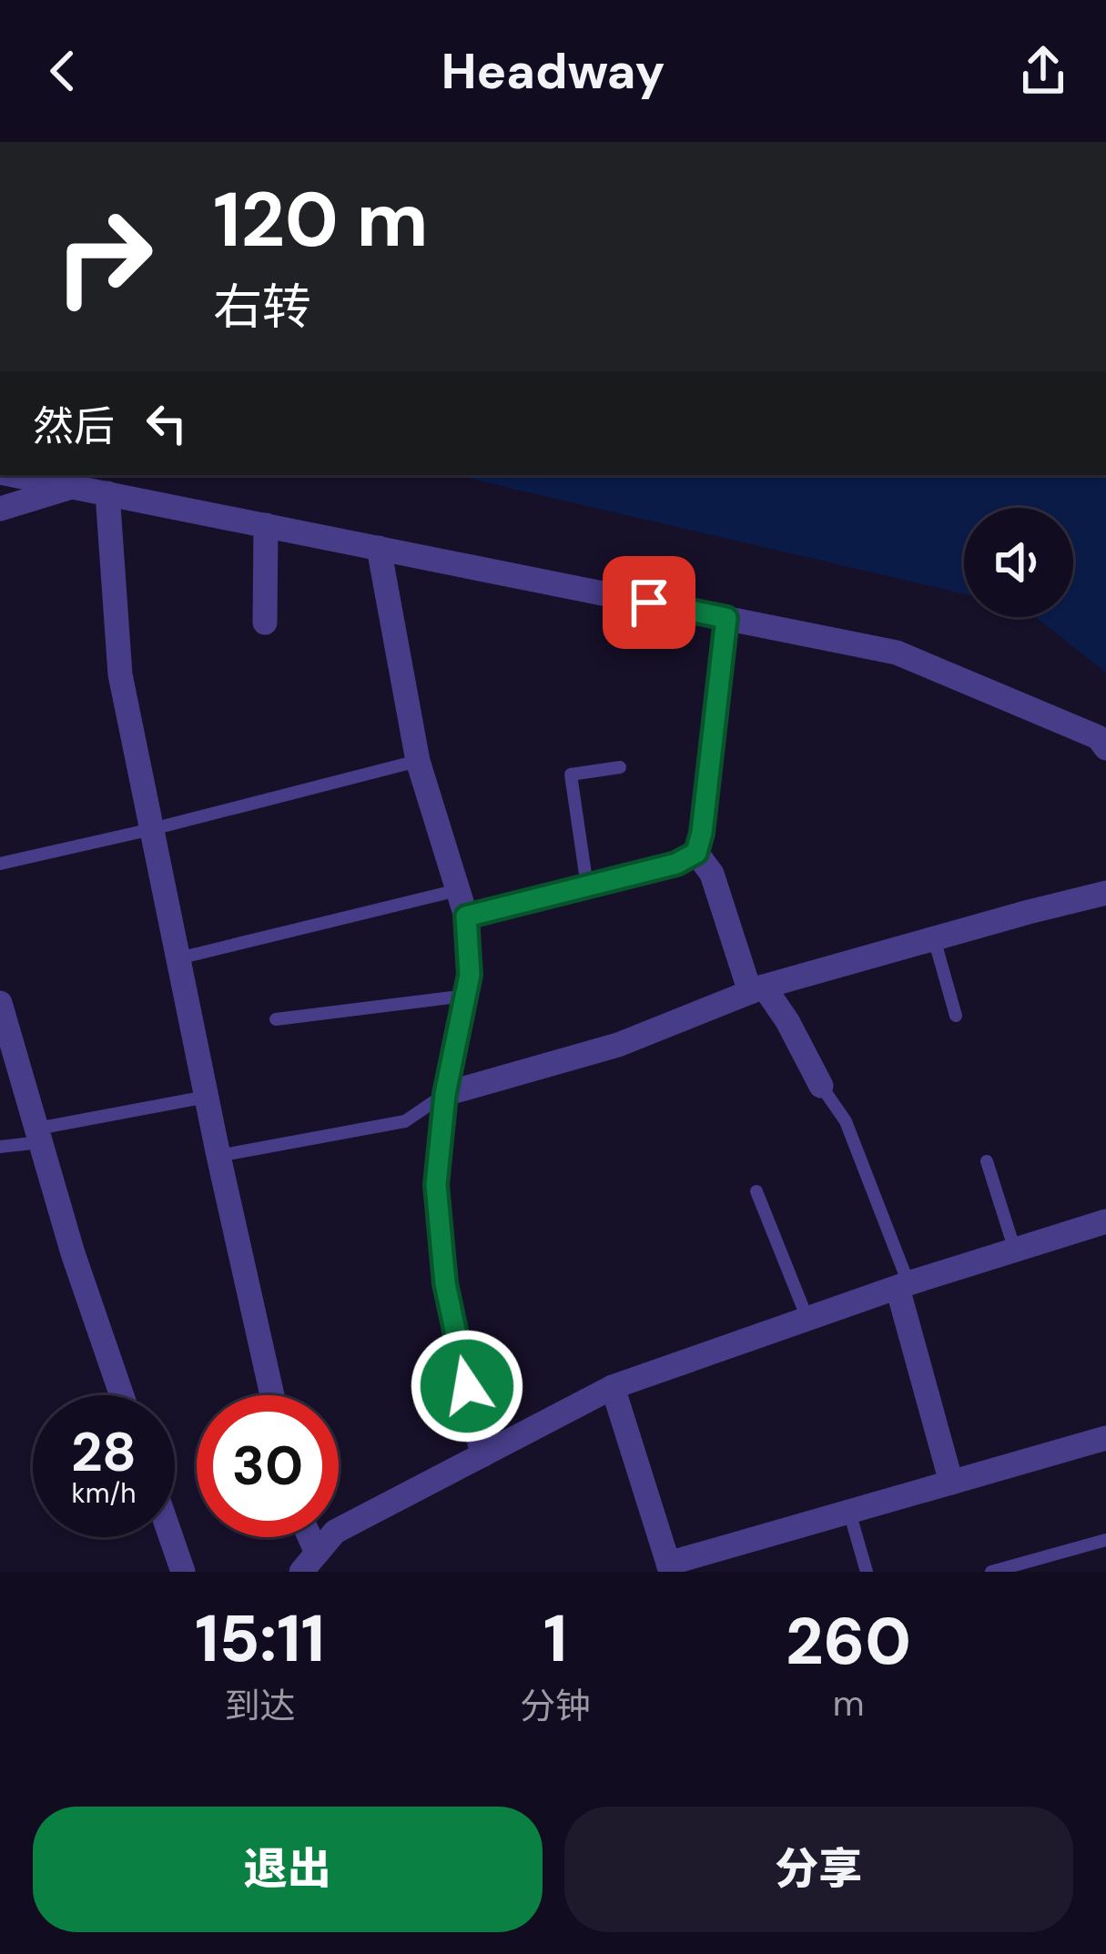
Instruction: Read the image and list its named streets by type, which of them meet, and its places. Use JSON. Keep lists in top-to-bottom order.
{
  "page": {
    "header": "Headway",
    "turn": ["120 m", "右转"],
    "then": "然后",
    "speed": "28 km/h",
    "limit": "30",
    "eta": [
      "15:11",
      "到达",
      "1",
      "分钟",
      "260",
      "m"
    ],
    "buttons": ["退出", "分享"]
  }
}
